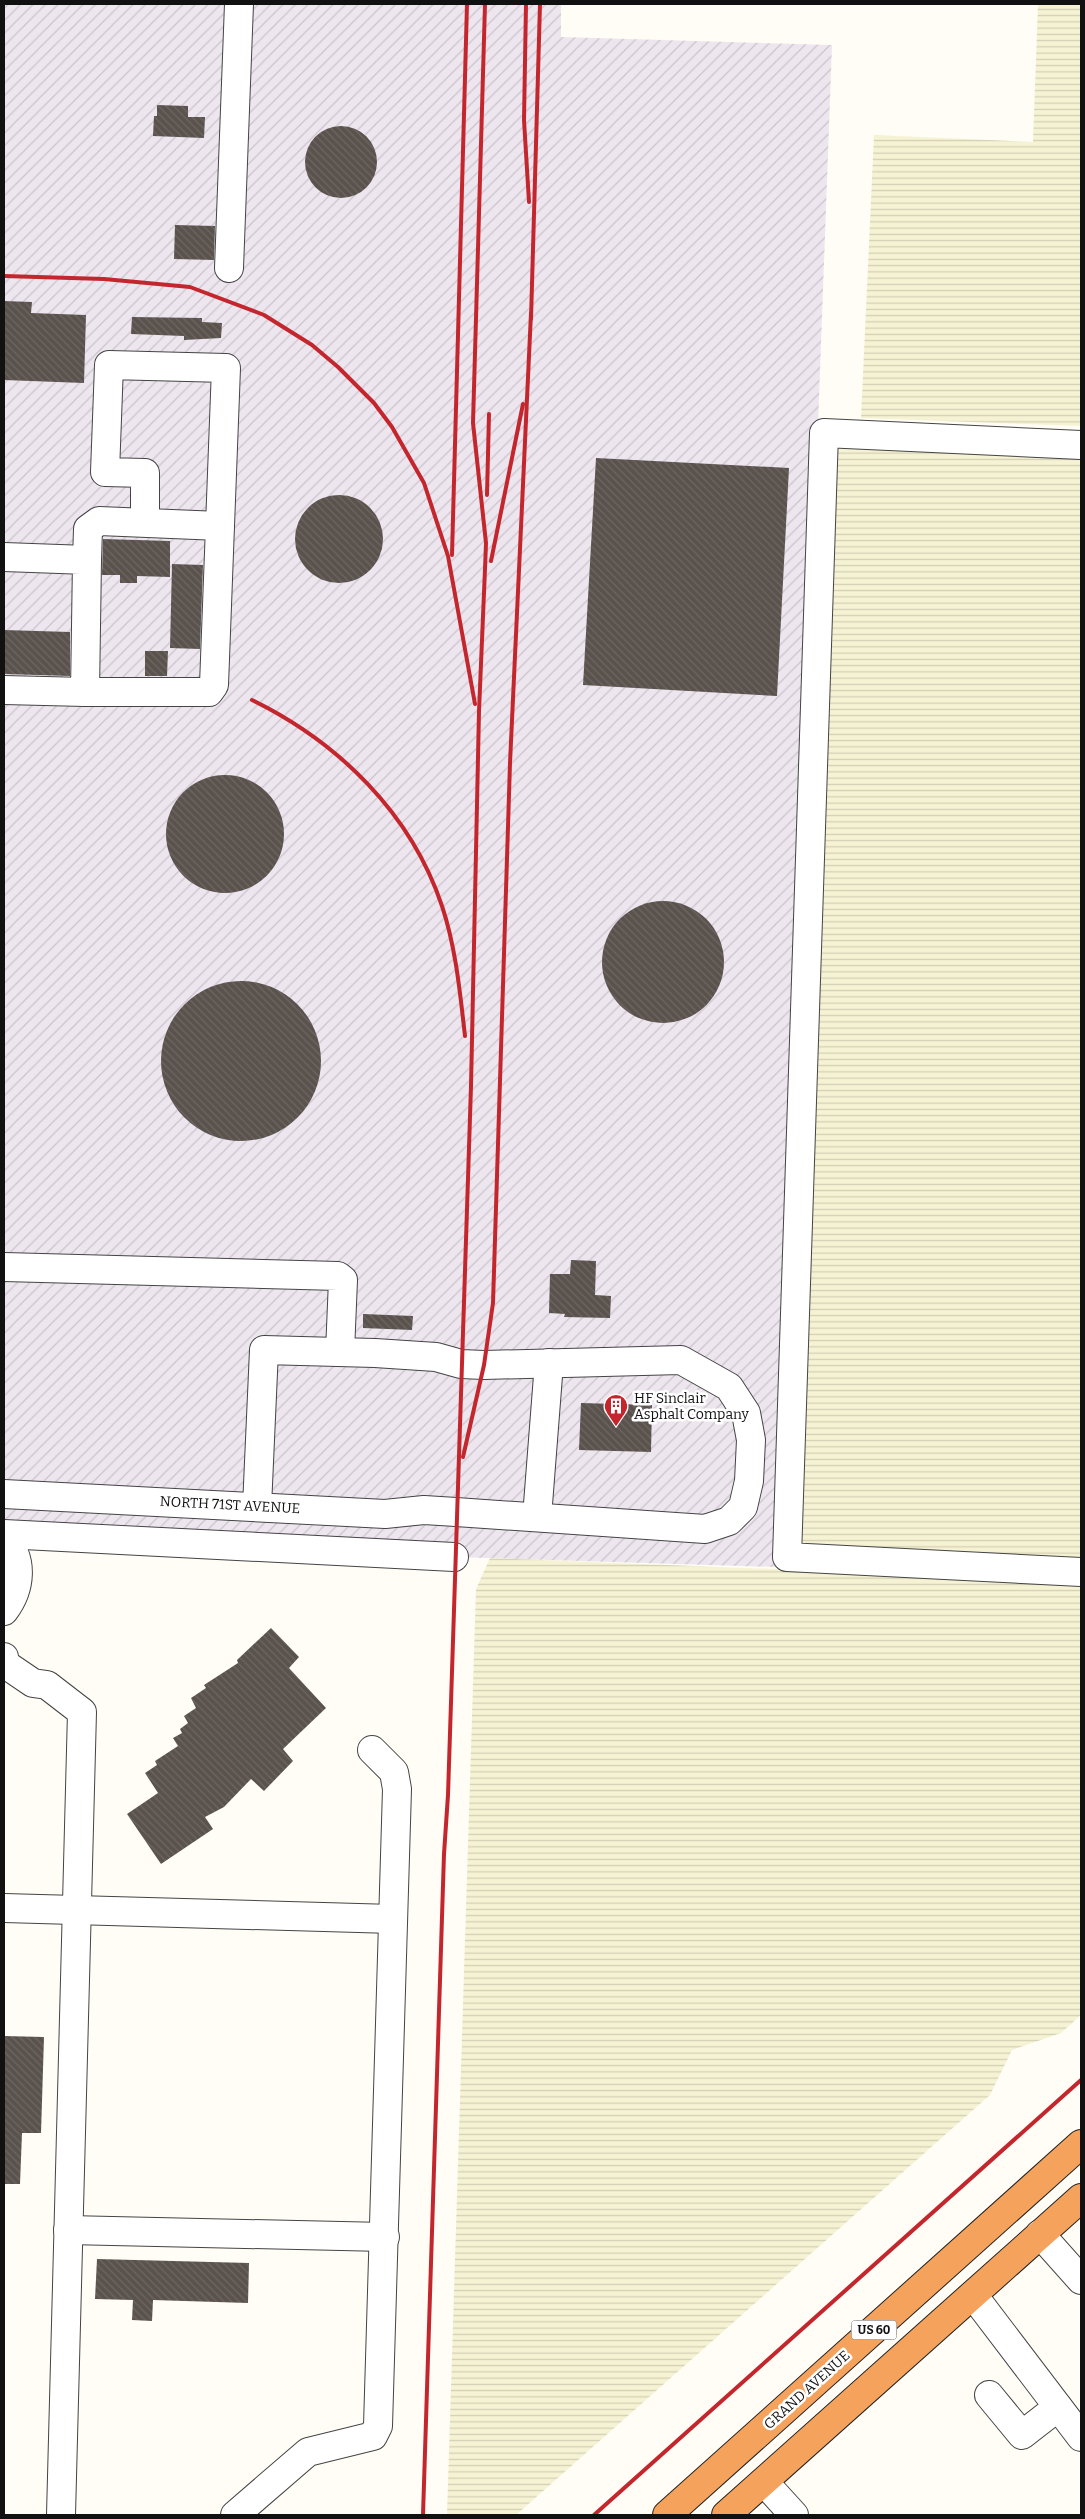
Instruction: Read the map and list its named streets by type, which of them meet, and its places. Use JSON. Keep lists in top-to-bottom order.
{
  "streets": {
    "highway": ["US 60", "GRAND AVENUE"],
    "lane": ["NORTH 71ST AVENUE"]
  },
  "places": {
    "building": ["HF Sinclair Asphalt Company"]
  }
}
